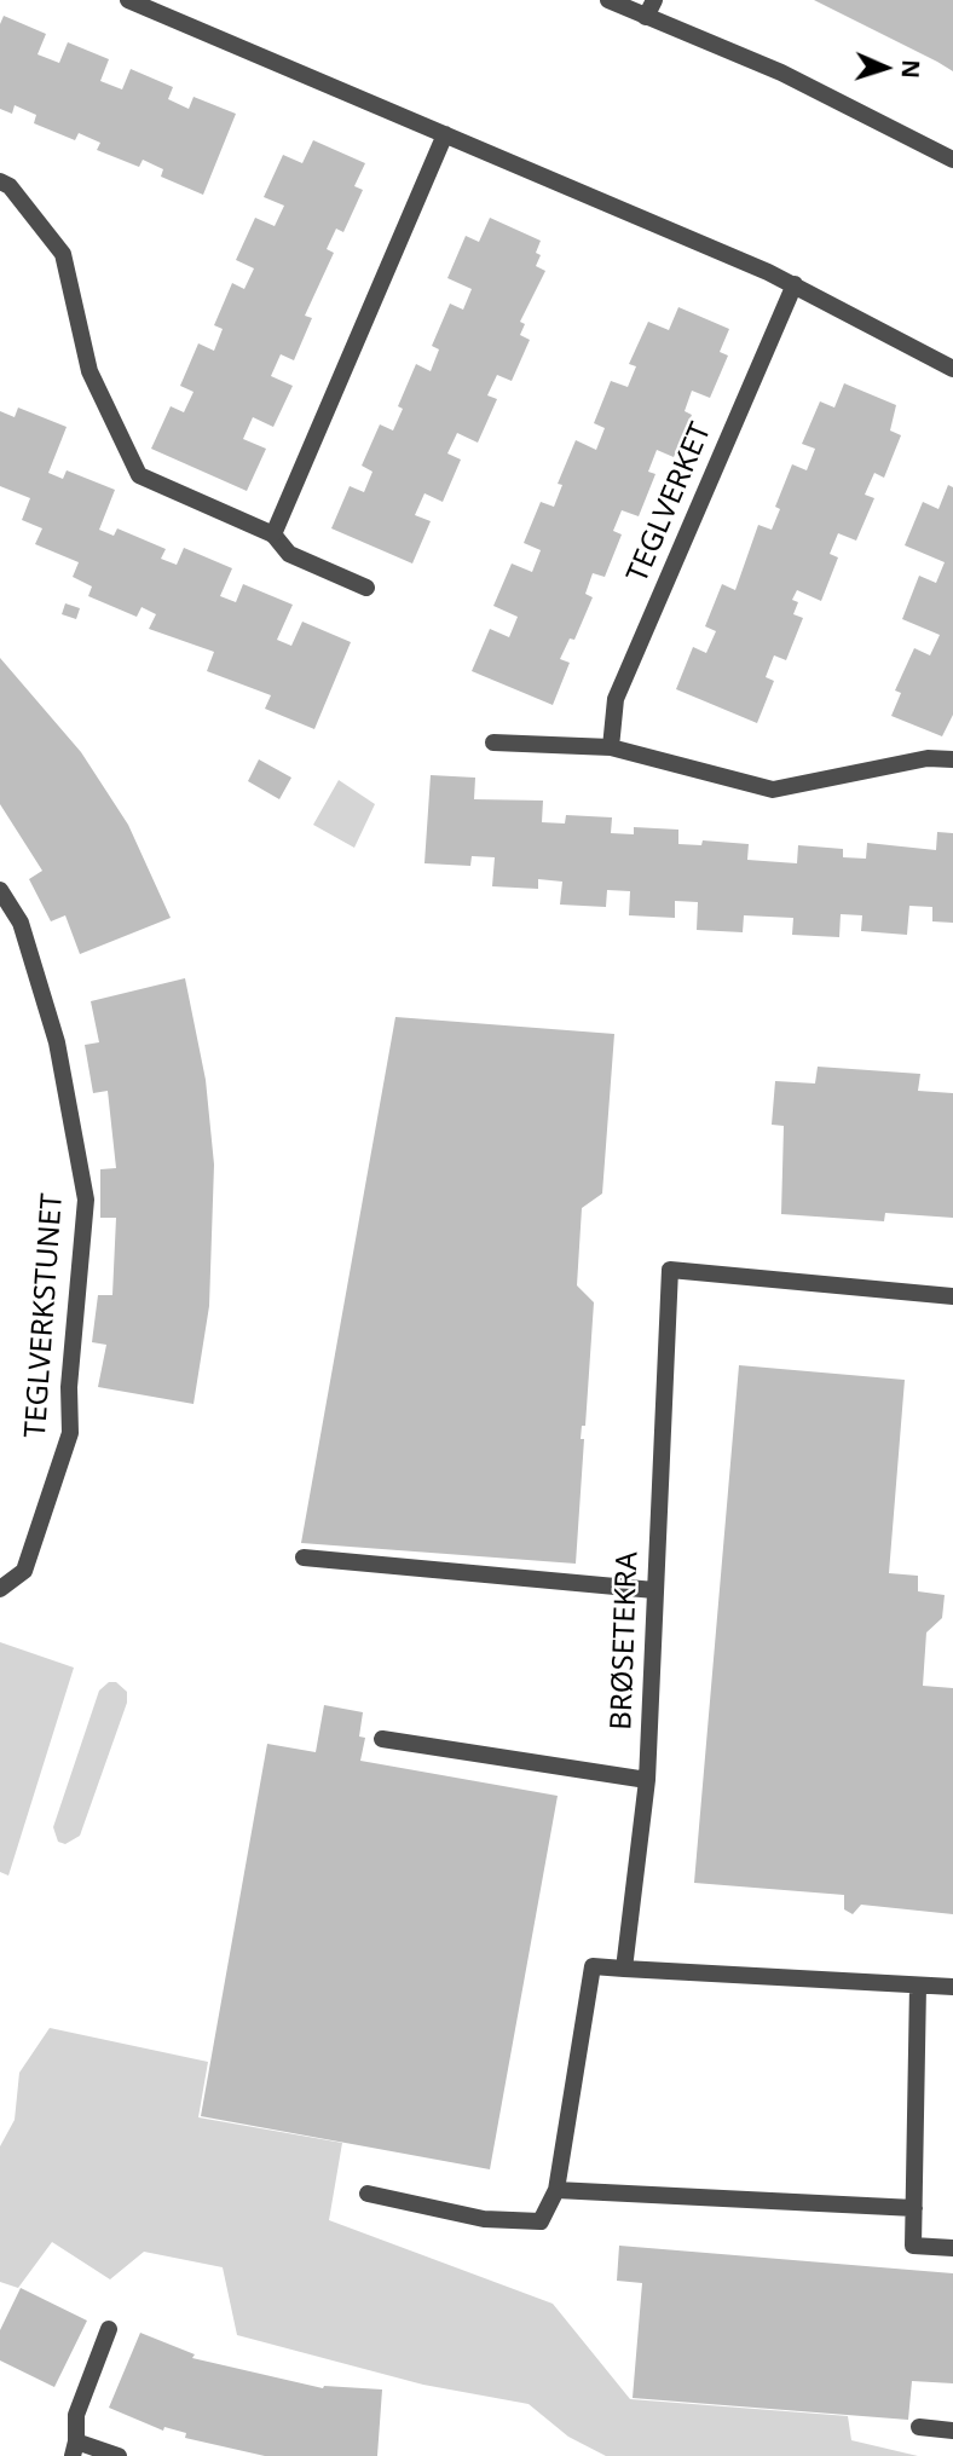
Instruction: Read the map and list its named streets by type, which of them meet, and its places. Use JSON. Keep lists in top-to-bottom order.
{
  "streets": {
    "street": ["TEGLVERKET", "TEGLVERKSTUNET", "BRØSETEKRA"]
  },
  "north": "right"
}
